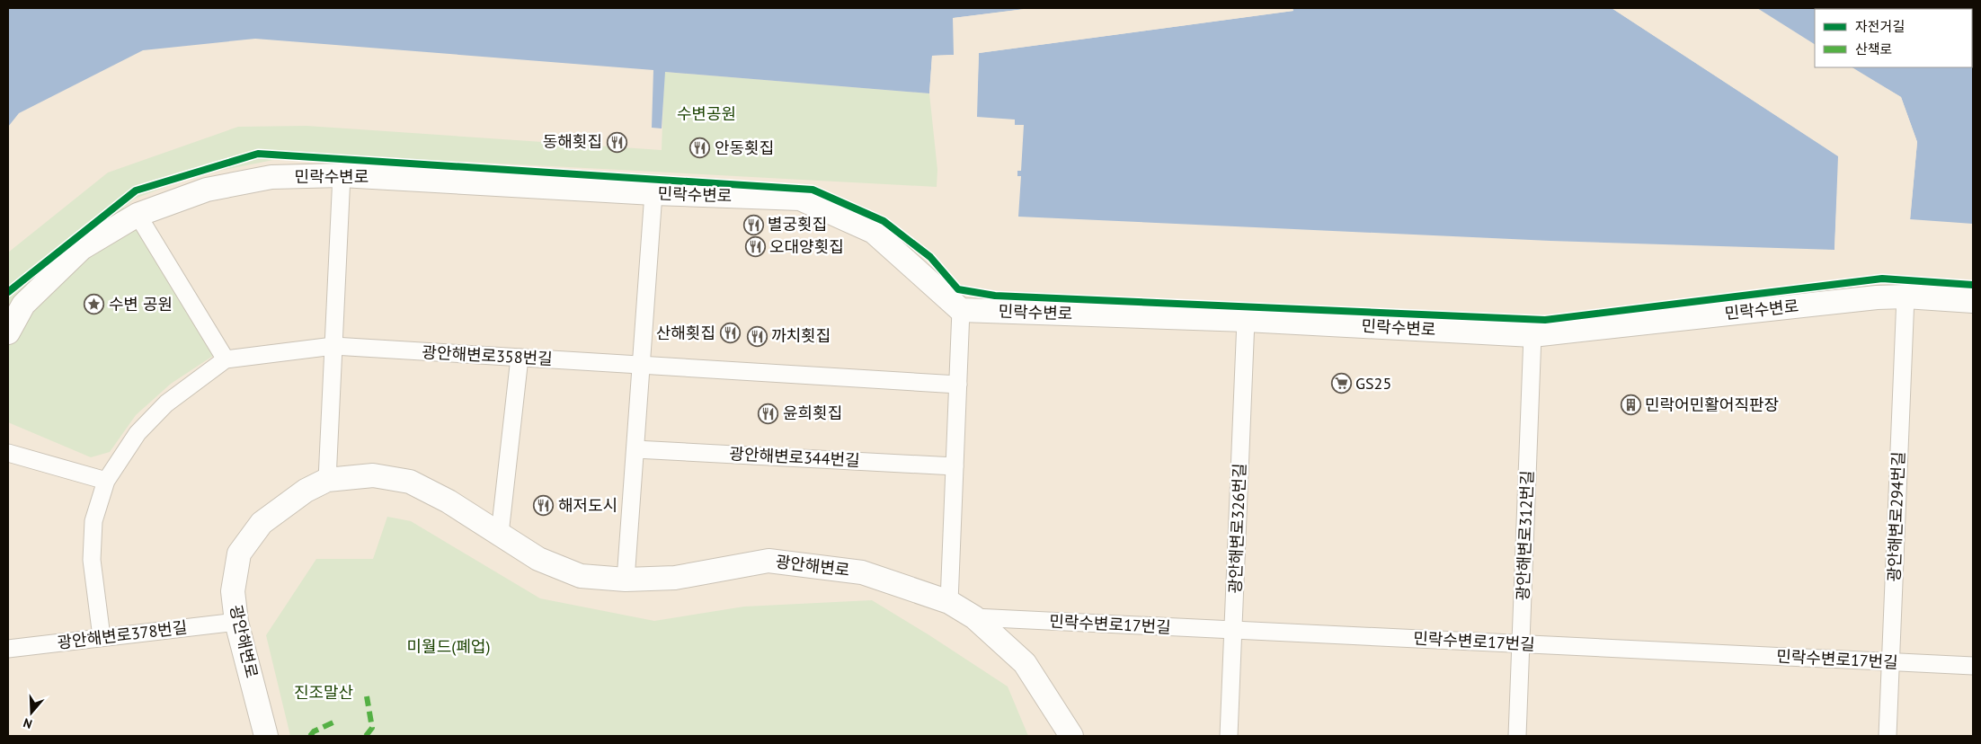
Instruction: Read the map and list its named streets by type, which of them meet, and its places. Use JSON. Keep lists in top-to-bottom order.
{
  "streets": {
    "street": [
      "민락수변로",
      "광안해변로358번길",
      "광안해변로344번길",
      "광안해변로294번길",
      "광안해변로326번길",
      "광안해변로312번길",
      "광안해변로",
      "민락수변로17번길",
      "광안해변로378번길"
    ]
  },
  "crossings": [
    ["민락수변로", "광안해변로294번길"],
    ["민락수변로", "광안해변로326번길"],
    ["민락수변로", "광안해변로312번길"],
    ["광안해변로294번길", "민락수변로17번길"],
    ["광안해변로326번길", "민락수변로17번길"],
    ["광안해변로312번길", "민락수변로17번길"],
    ["광안해변로", "민락수변로17번길"],
    ["광안해변로", "광안해변로378번길"]
  ],
  "parks": ["수변공원", "미월드(폐업)", "진조말산"],
  "places": {
    "restaurant": [
      "동해횟집",
      "안동횟집",
      "별궁횟집",
      "오대양횟집",
      "산해횟집",
      "까치횟집",
      "윤희횟집",
      "해저도시"
    ],
    "place": ["수변 공원"],
    "supermarket": ["GS25"],
    "building": ["민락어민활어직판장"]
  },
  "legend": ["자전거길", "산책로"],
  "north": "bottom"
}
